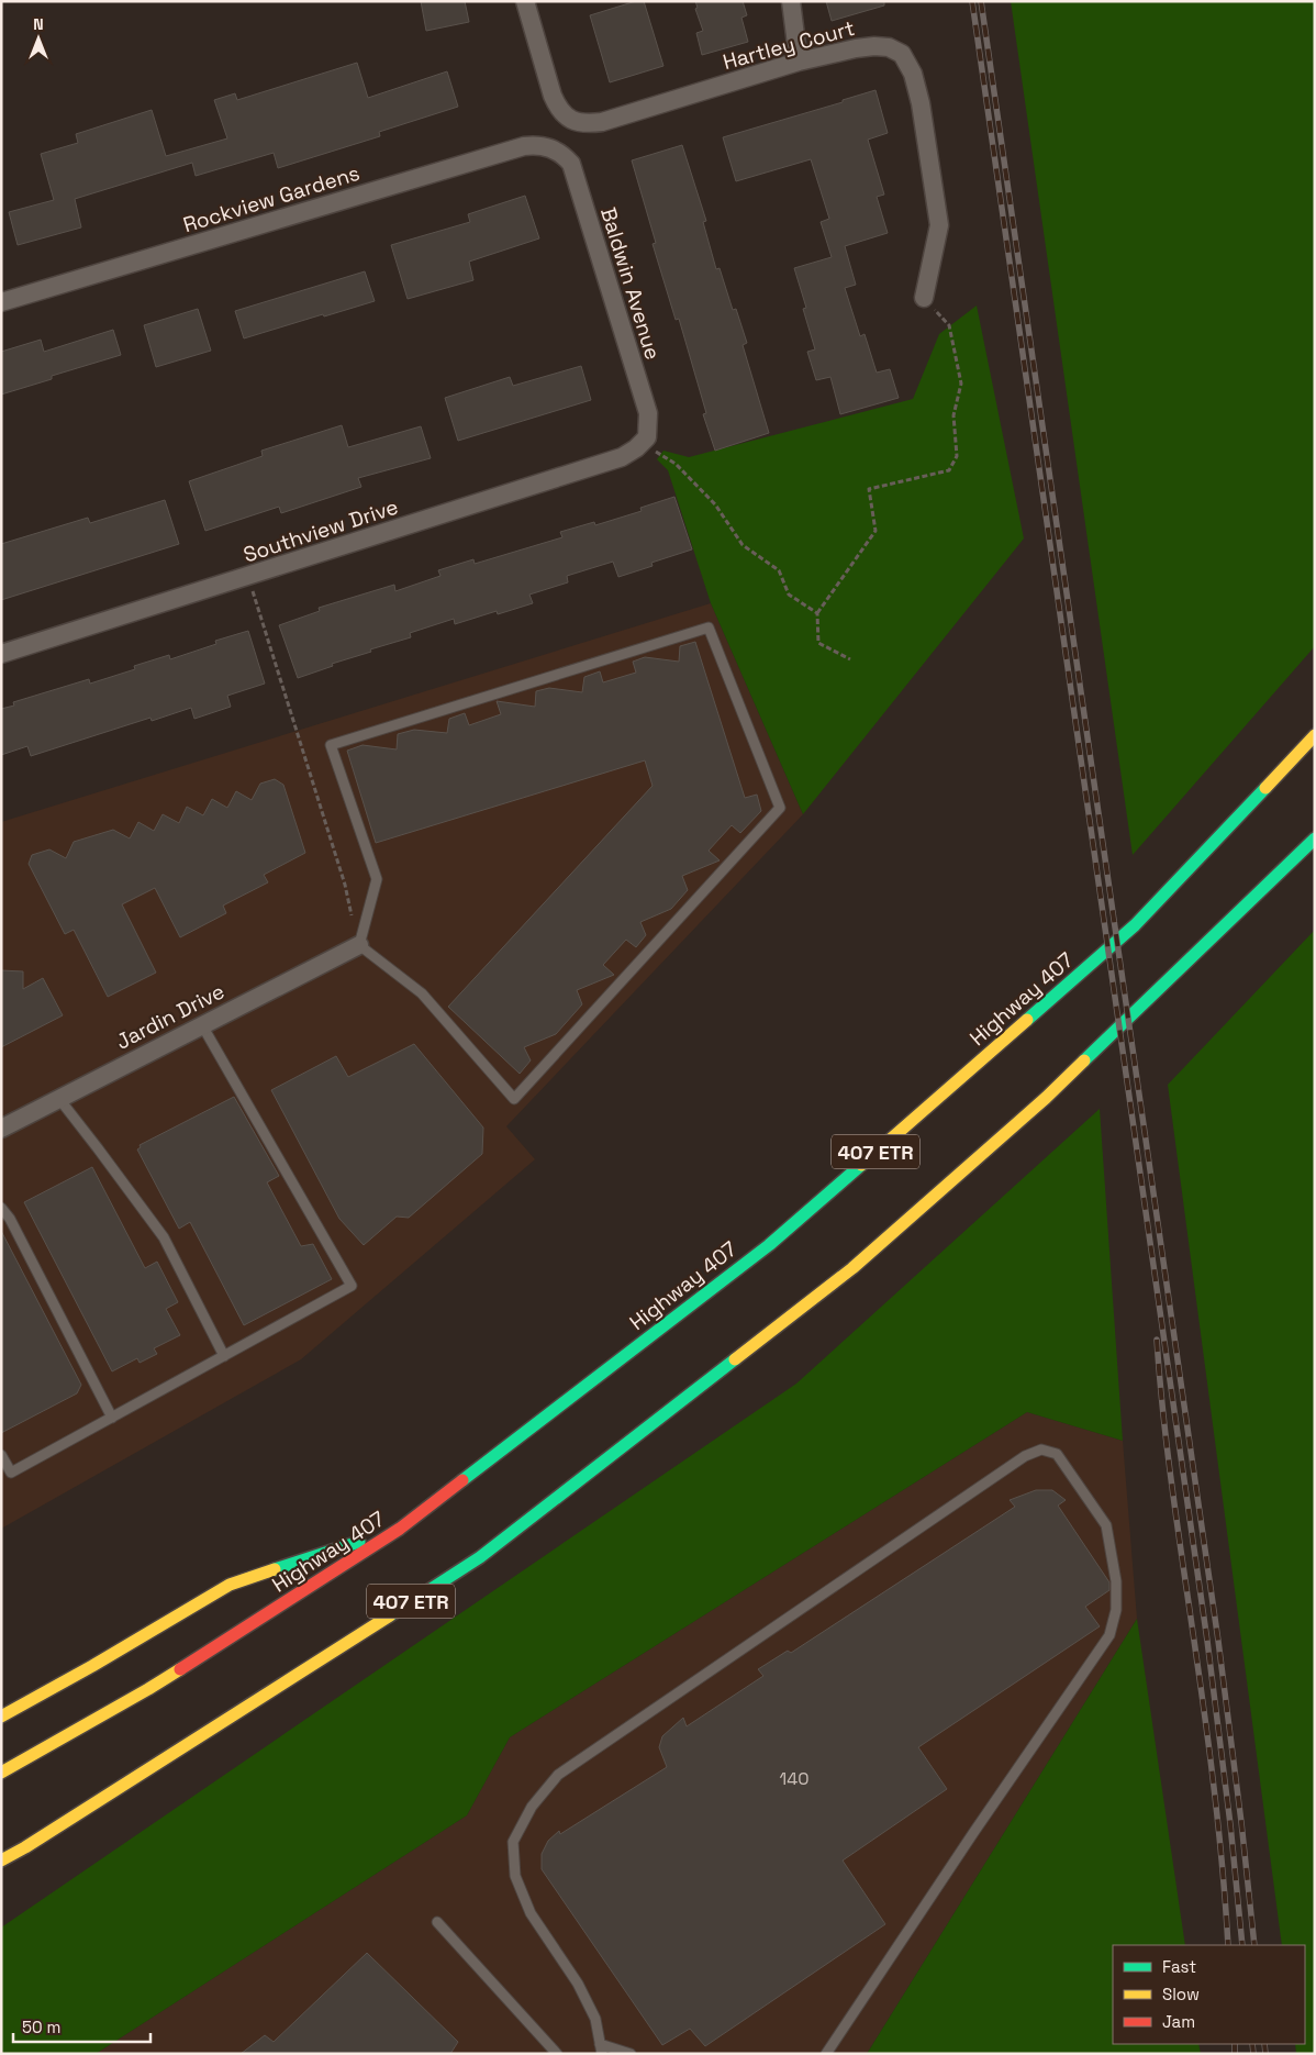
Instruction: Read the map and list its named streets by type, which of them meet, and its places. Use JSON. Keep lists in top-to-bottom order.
{
  "streets": {
    "highway": ["Highway 407", "407 ETR"],
    "street": [
      "Hartley Court",
      "Rockview Gardens",
      "Baldwin Avenue",
      "Southview Drive",
      "Jardin Drive"
    ]
  },
  "crossings": [
    ["Rockview Gardens", "Baldwin Avenue"],
    ["Baldwin Avenue", "Southview Drive"]
  ],
  "house_numbers": ["140"],
  "legend": ["Fast", "Slow", "Jam"],
  "scale_bar": "50 m",
  "north": "top"
}
